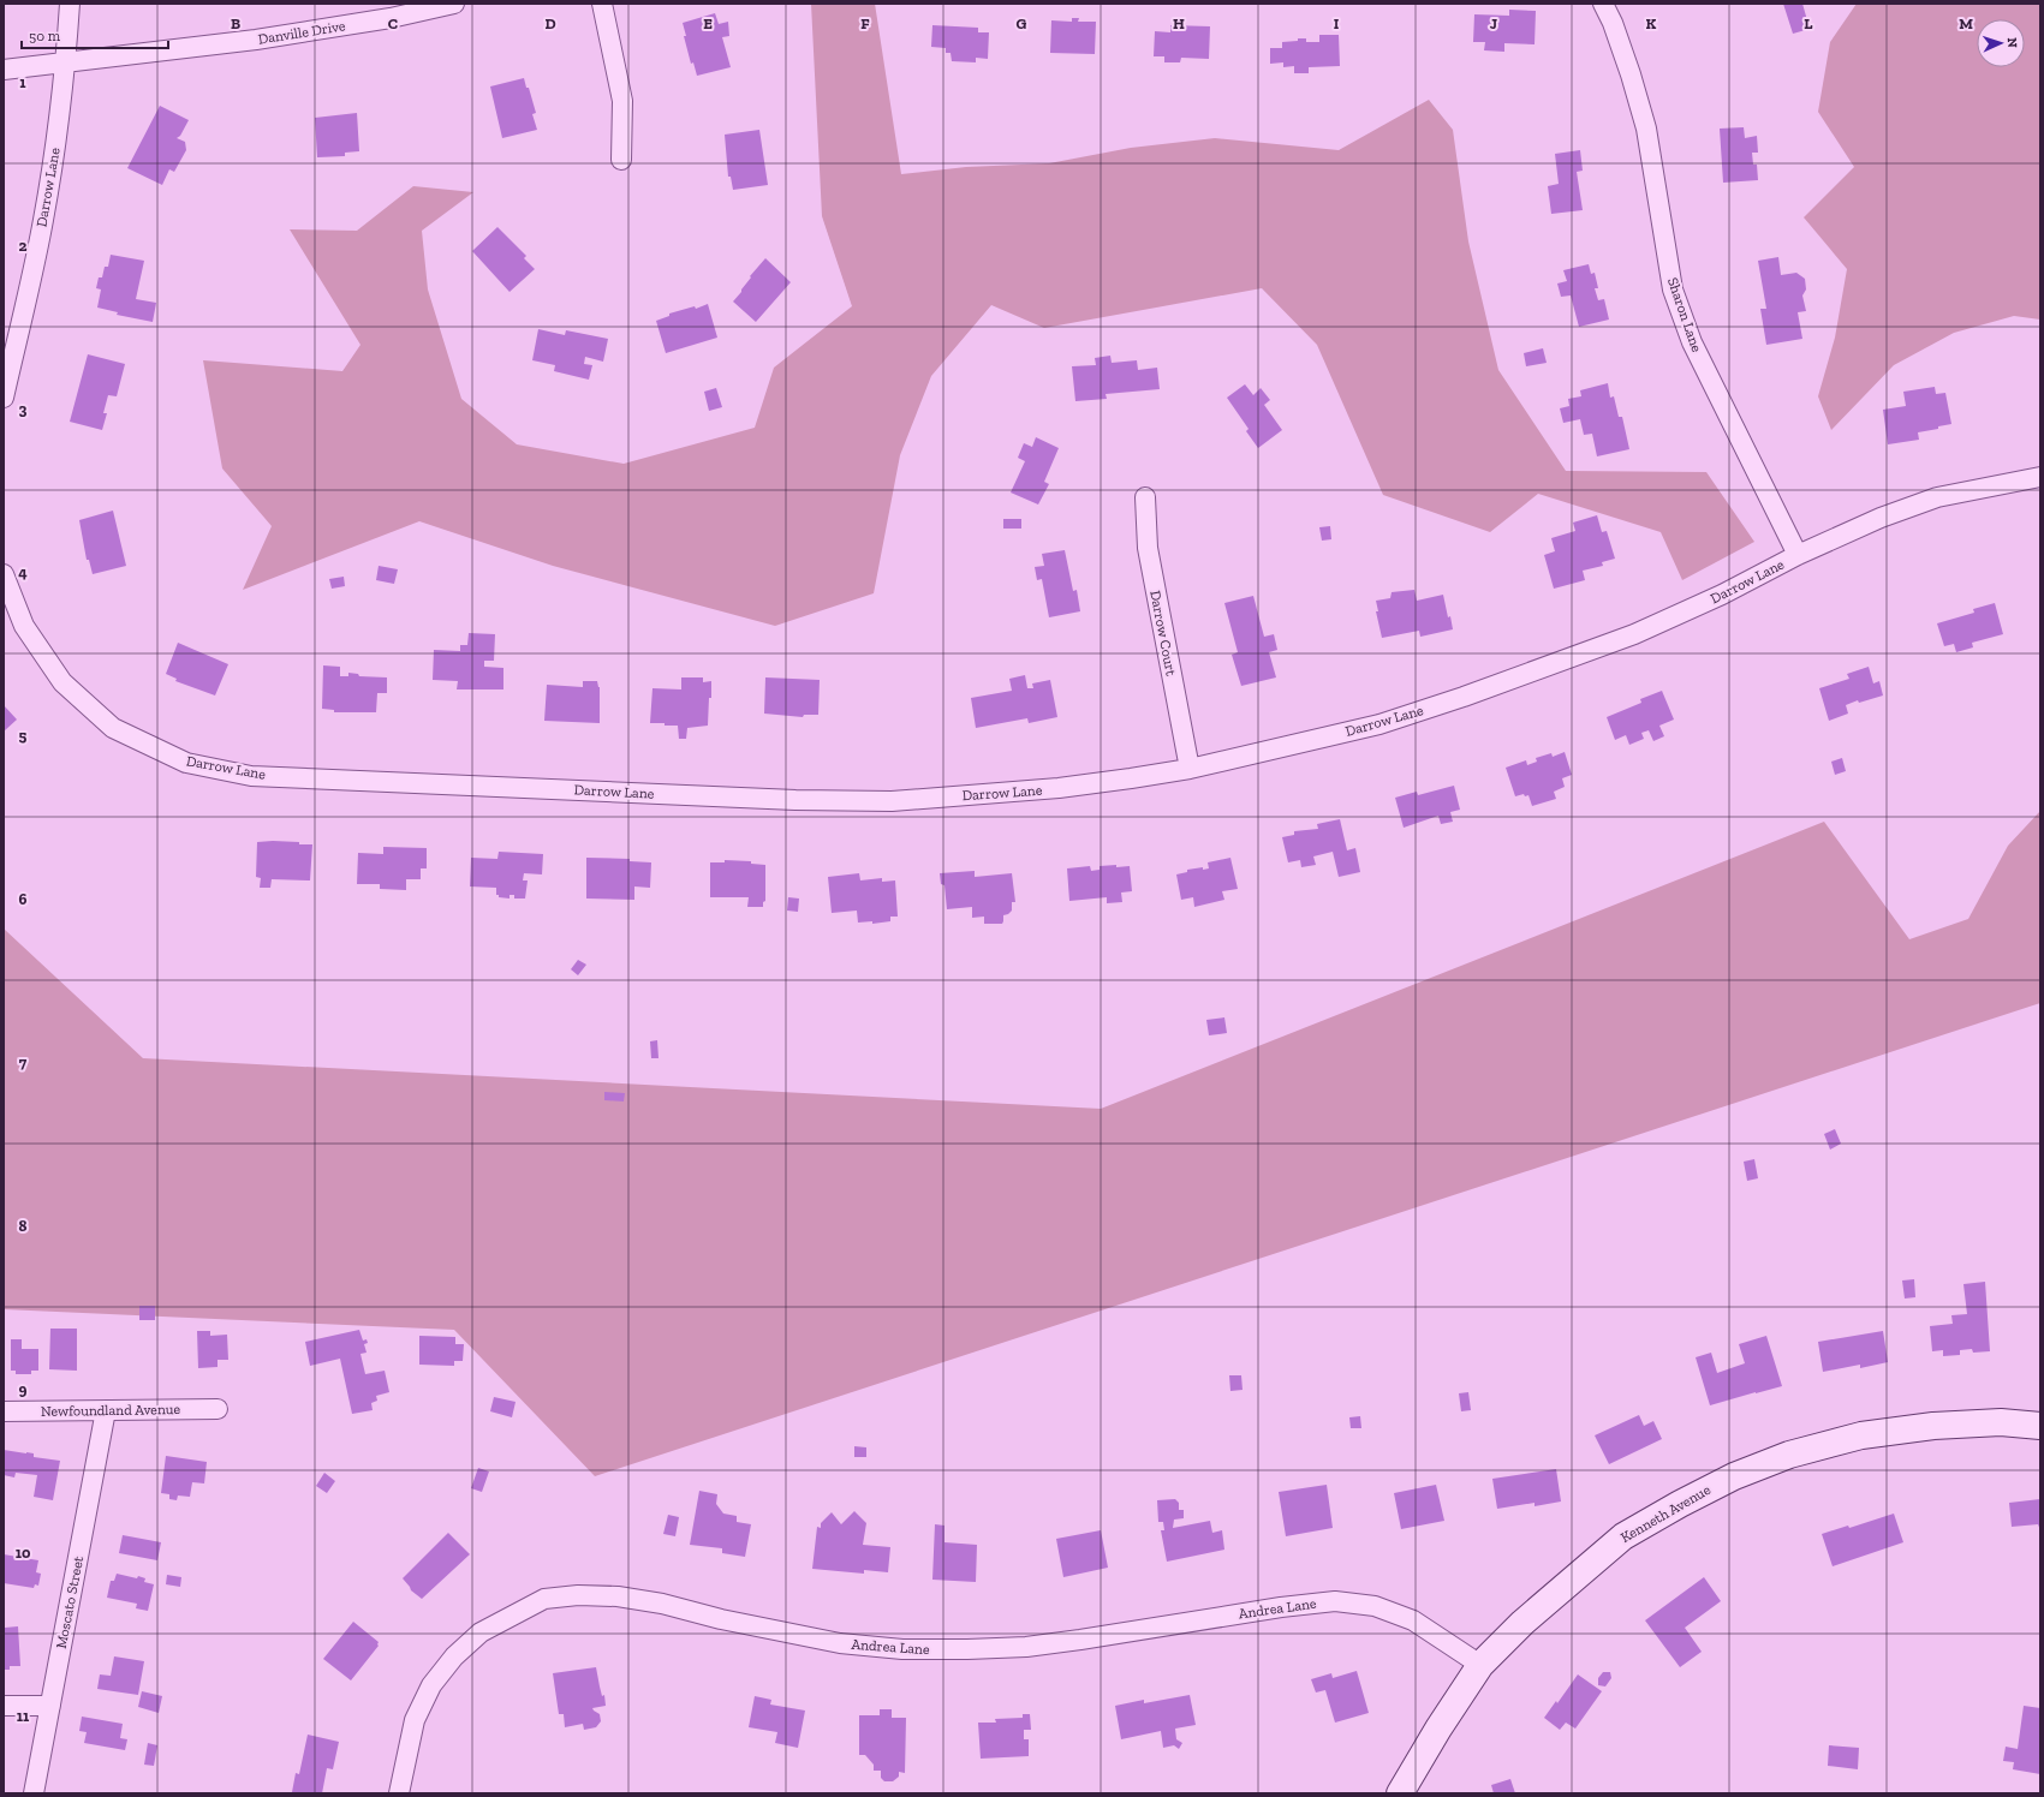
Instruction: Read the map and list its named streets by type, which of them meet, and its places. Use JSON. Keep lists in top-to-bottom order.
{
  "streets": {
    "street": [
      "Danville Drive",
      "Darrow Lane",
      "Sharon Lane",
      "Darrow Court",
      "Newfoundland Avenue",
      "Kenneth Avenue",
      "Moscato Street",
      "Andrea Lane"
    ]
  },
  "crossings": [
    ["Danville Drive", "Darrow Lane"],
    ["Darrow Lane", "Sharon Lane"],
    ["Darrow Lane", "Darrow Court"],
    ["Newfoundland Avenue", "Moscato Street"],
    ["Kenneth Avenue", "Andrea Lane"]
  ],
  "scale_bar": "50 m",
  "north": "right",
  "grid": {
    "columns": [
      "B",
      "C",
      "D",
      "E",
      "F",
      "G",
      "H",
      "I",
      "J",
      "K",
      "L",
      "M"
    ],
    "rows": [
      "1",
      "2",
      "3",
      "4",
      "5",
      "6",
      "7",
      "8",
      "9",
      "10",
      "11"
    ]
  }
}
